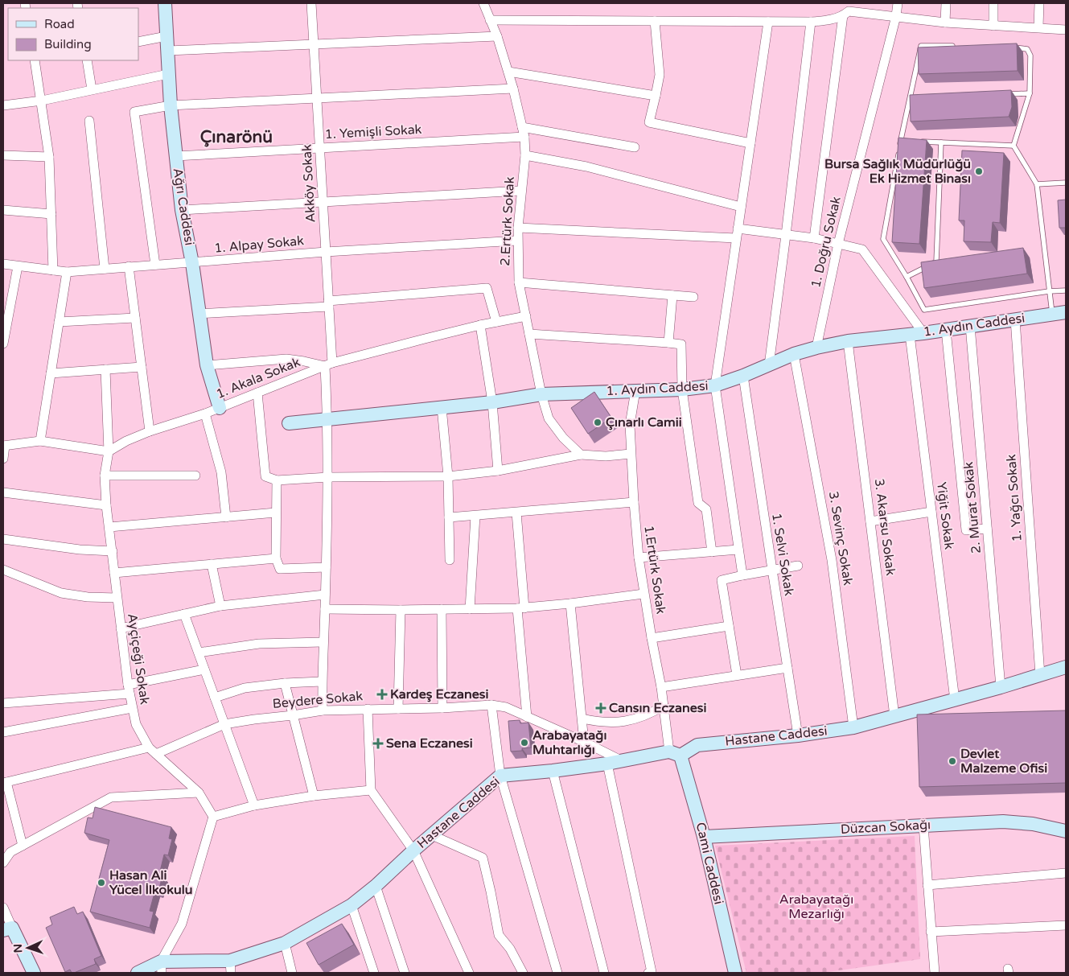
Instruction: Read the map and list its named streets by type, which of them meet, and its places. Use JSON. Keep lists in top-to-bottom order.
{
  "streets": {
    "main road": [
      "Ağrı Caddesi",
      "1. Aydın Caddesi",
      "Hastane Caddesi",
      "Düzcan Sokağı",
      "Cami Caddesi"
    ],
    "street": [
      "1. Yemişli Sokak",
      "Akköy Sokak",
      "2.Ertürk Sokak",
      "1. Doğru Sokak",
      "1. Alpay Sokak",
      "1. Akala Sokak",
      "1. Yağcı Sokak",
      "2. Murat Sokak",
      "Yiğit Sokak",
      "3. Akarsu Sokak",
      "3. Sevinç Sokak",
      "1. Selvi Sokak",
      "1.Ertürk Sokak",
      "Ayçiçeği Sokak",
      "Beydere Sokak"
    ]
  },
  "crossings": [
    ["1. Yemişli Sokak", "Akköy Sokak"],
    ["1. Yemişli Sokak", "Ağrı Caddesi"],
    ["1. Yemişli Sokak", "2.Ertürk Sokak"],
    ["Akköy Sokak", "1. Alpay Sokak"],
    ["Akköy Sokak", "1. Aydın Caddesi"],
    ["Akköy Sokak", "1. Akala Sokak"],
    ["Akköy Sokak", "Beydere Sokak"],
    ["Ağrı Caddesi", "1. Alpay Sokak"],
    ["Ağrı Caddesi", "1. Akala Sokak"],
    ["2.Ertürk Sokak", "1. Alpay Sokak"],
    ["2.Ertürk Sokak", "1. Aydın Caddesi"],
    ["2.Ertürk Sokak", "1. Akala Sokak"],
    ["1. Doğru Sokak", "1. Aydın Caddesi"],
    ["1. Aydın Caddesi", "1. Yağcı Sokak"],
    ["1. Aydın Caddesi", "2. Murat Sokak"],
    ["1. Aydın Caddesi", "Yiğit Sokak"],
    ["1. Aydın Caddesi", "3. Akarsu Sokak"],
    ["1. Aydın Caddesi", "3. Sevinç Sokak"],
    ["1. Aydın Caddesi", "1. Selvi Sokak"],
    ["1. Aydın Caddesi", "1.Ertürk Sokak"],
    ["1. Akala Sokak", "Ayçiçeği Sokak"],
    ["1. Yağcı Sokak", "Hastane Caddesi"],
    ["2. Murat Sokak", "Hastane Caddesi"],
    ["Yiğit Sokak", "Hastane Caddesi"],
    ["3. Akarsu Sokak", "Hastane Caddesi"],
    ["3. Sevinç Sokak", "Hastane Caddesi"],
    ["1. Selvi Sokak", "Hastane Caddesi"],
    ["1.Ertürk Sokak", "Hastane Caddesi"],
    ["1.Ertürk Sokak", "Cami Caddesi"],
    ["Ayçiçeği Sokak", "Beydere Sokak"],
    ["Beydere Sokak", "Hastane Caddesi"],
    ["Hastane Caddesi", "Cami Caddesi"],
    ["Düzcan Sokağı", "Cami Caddesi"]
  ],
  "districts": ["Çınarönü"],
  "parks": ["Arabayatağı Mezarlığı"],
  "places": {
    "other": [
      "Bursa Sağlık Müdürlüğü Ek Hizmet Binası",
      "Çınarlı Camii",
      "Arabayatağı Muhtarlığı",
      "Devlet Malzeme Ofisi",
      "Hasan Ali Yücel İlkokulu"
    ],
    "health": ["Kardeş Eczanesi", "Cansın Eczanesi", "Sena Eczanesi"]
  },
  "legend": ["Road", "Building"],
  "north": "left"
}
